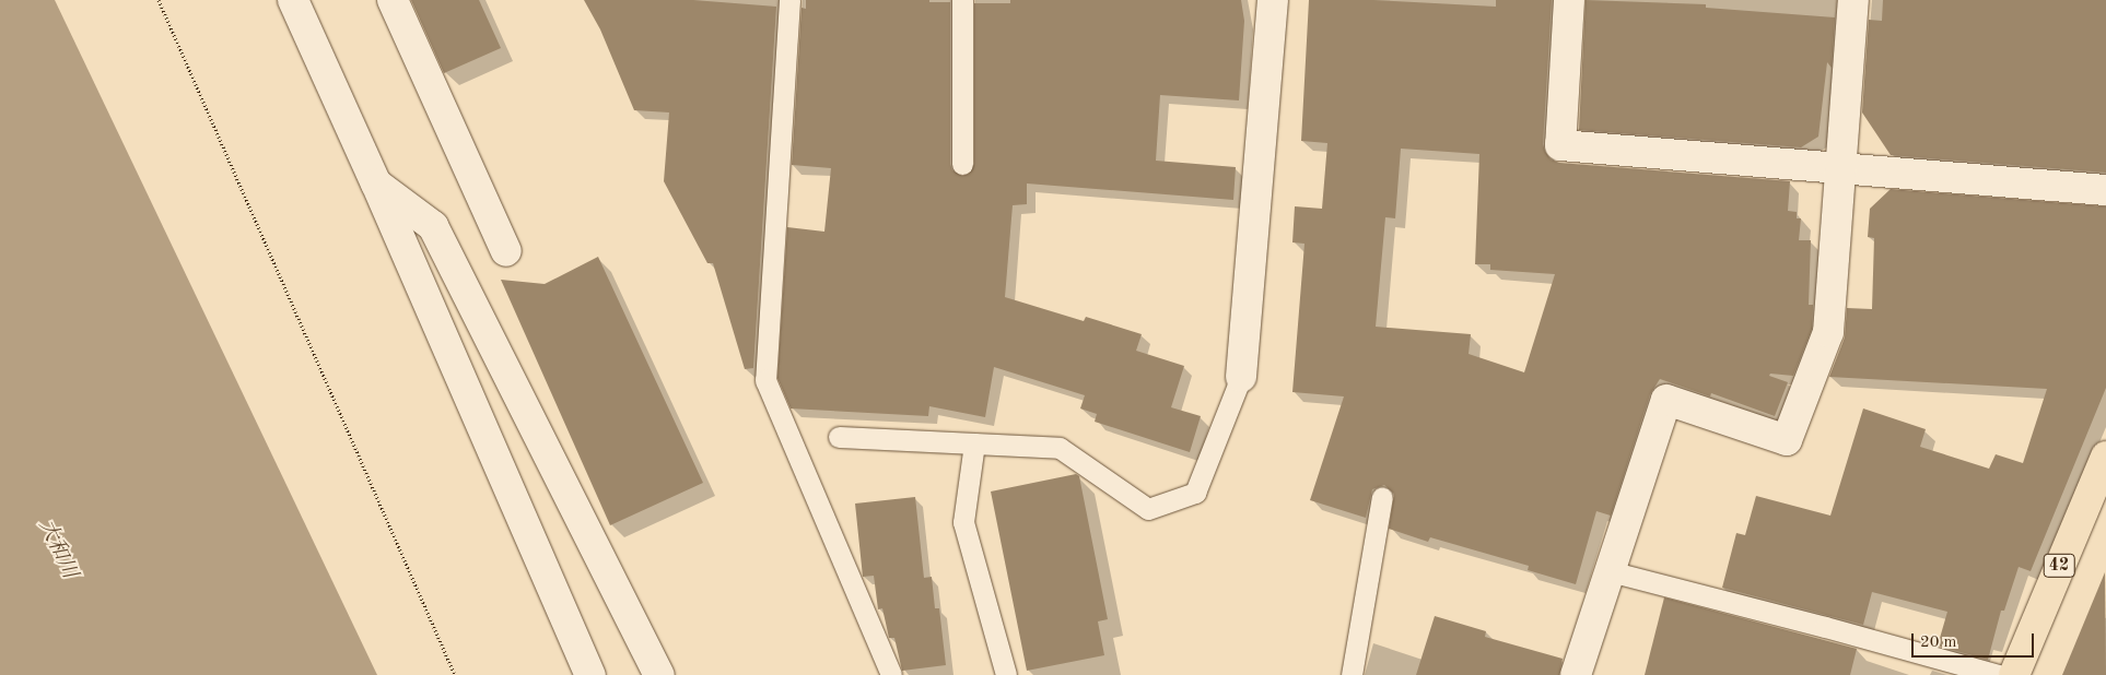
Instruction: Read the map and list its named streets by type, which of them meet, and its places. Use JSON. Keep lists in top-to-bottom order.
{
  "streets": {
    "main road": ["42"]
  },
  "water": ["大和川"],
  "scale_bar": "20 m"
}
